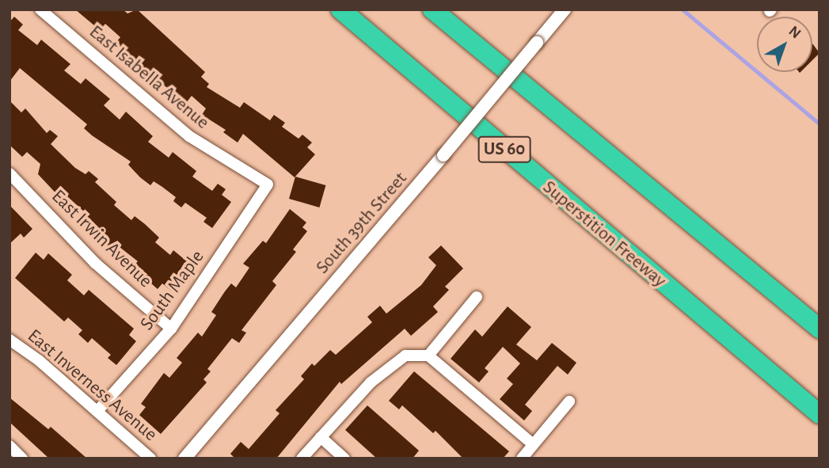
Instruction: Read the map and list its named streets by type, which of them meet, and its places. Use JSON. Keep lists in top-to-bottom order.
{
  "streets": {
    "highway": ["US 60", "Superstition Freeway"],
    "street": [
      "East Isabella Avenue",
      "South 39th Street",
      "East Irwin Avenue",
      "South Maple",
      "East Inverness Avenue"
    ]
  },
  "crossings": [
    ["East Isabella Avenue", "South Maple"],
    ["East Irwin Avenue", "South Maple"],
    ["South Maple", "East Inverness Avenue"]
  ],
  "north": "top right"
}
